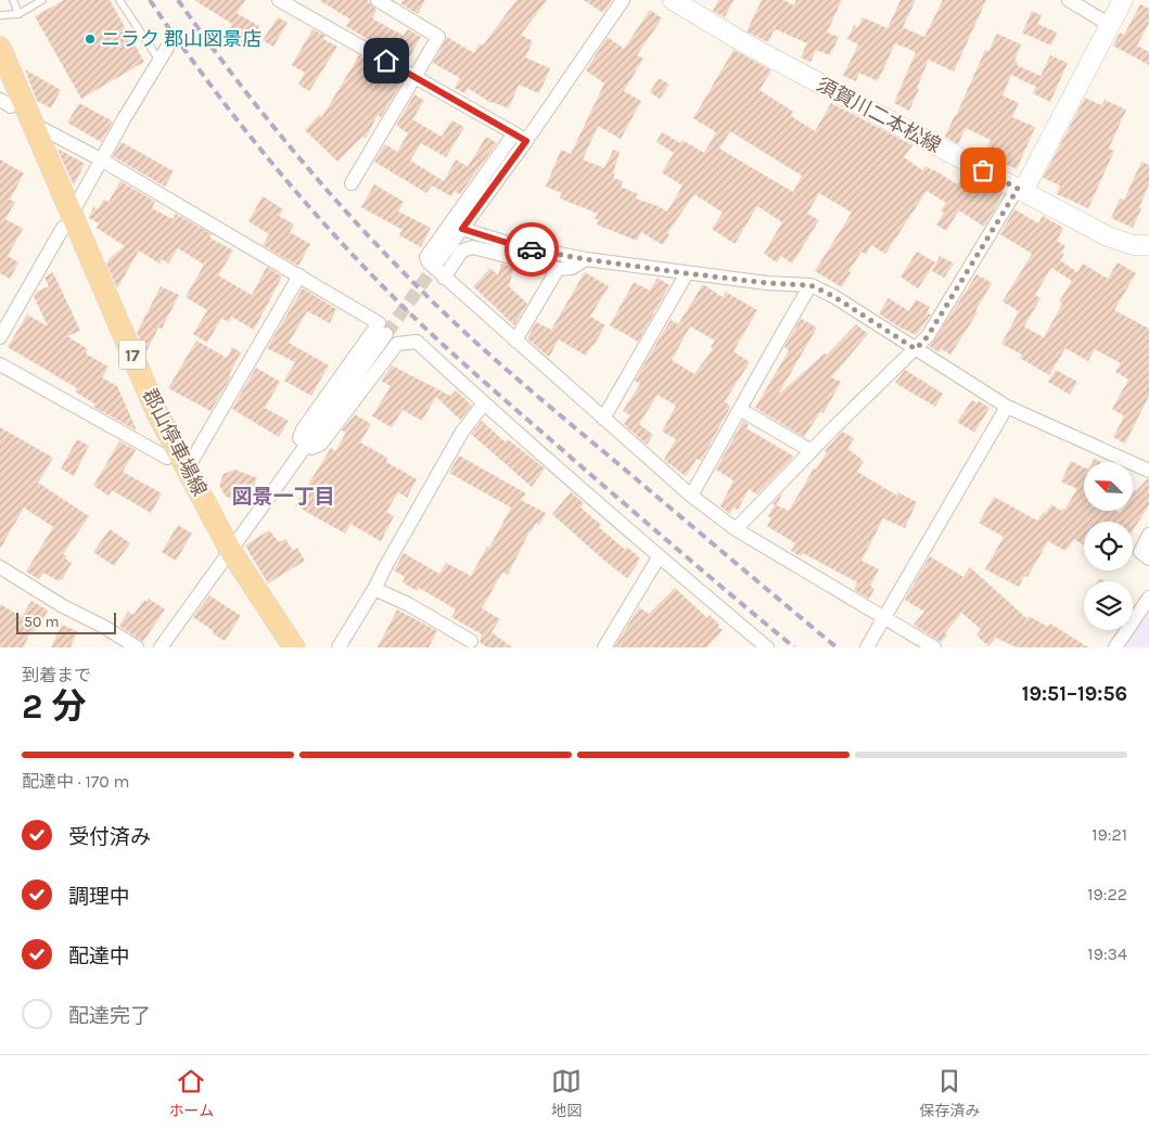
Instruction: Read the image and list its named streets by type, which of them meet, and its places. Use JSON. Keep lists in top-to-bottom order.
{
  "streets": {
    "main road": ["須賀川二本松線", "17", "郡山停車場線"]
  },
  "districts": ["図景一丁目"],
  "places": ["ニラク 郡山図景店"],
  "scale_bar": "50 m",
  "north": "top left",
  "page": {
    "scale": "50 m",
    "heading": ["2 分", "到着まで", "19:51–19:56"],
    "bar": "配達中 · 170 m",
    "list": [
      ["受付済み", "19:21"],
      ["調理中", "19:22"],
      ["配達中", "19:34"],
      "配達完了"
    ],
    "tabs": ["ホーム", "地図", "保存済み"]
  }
}
